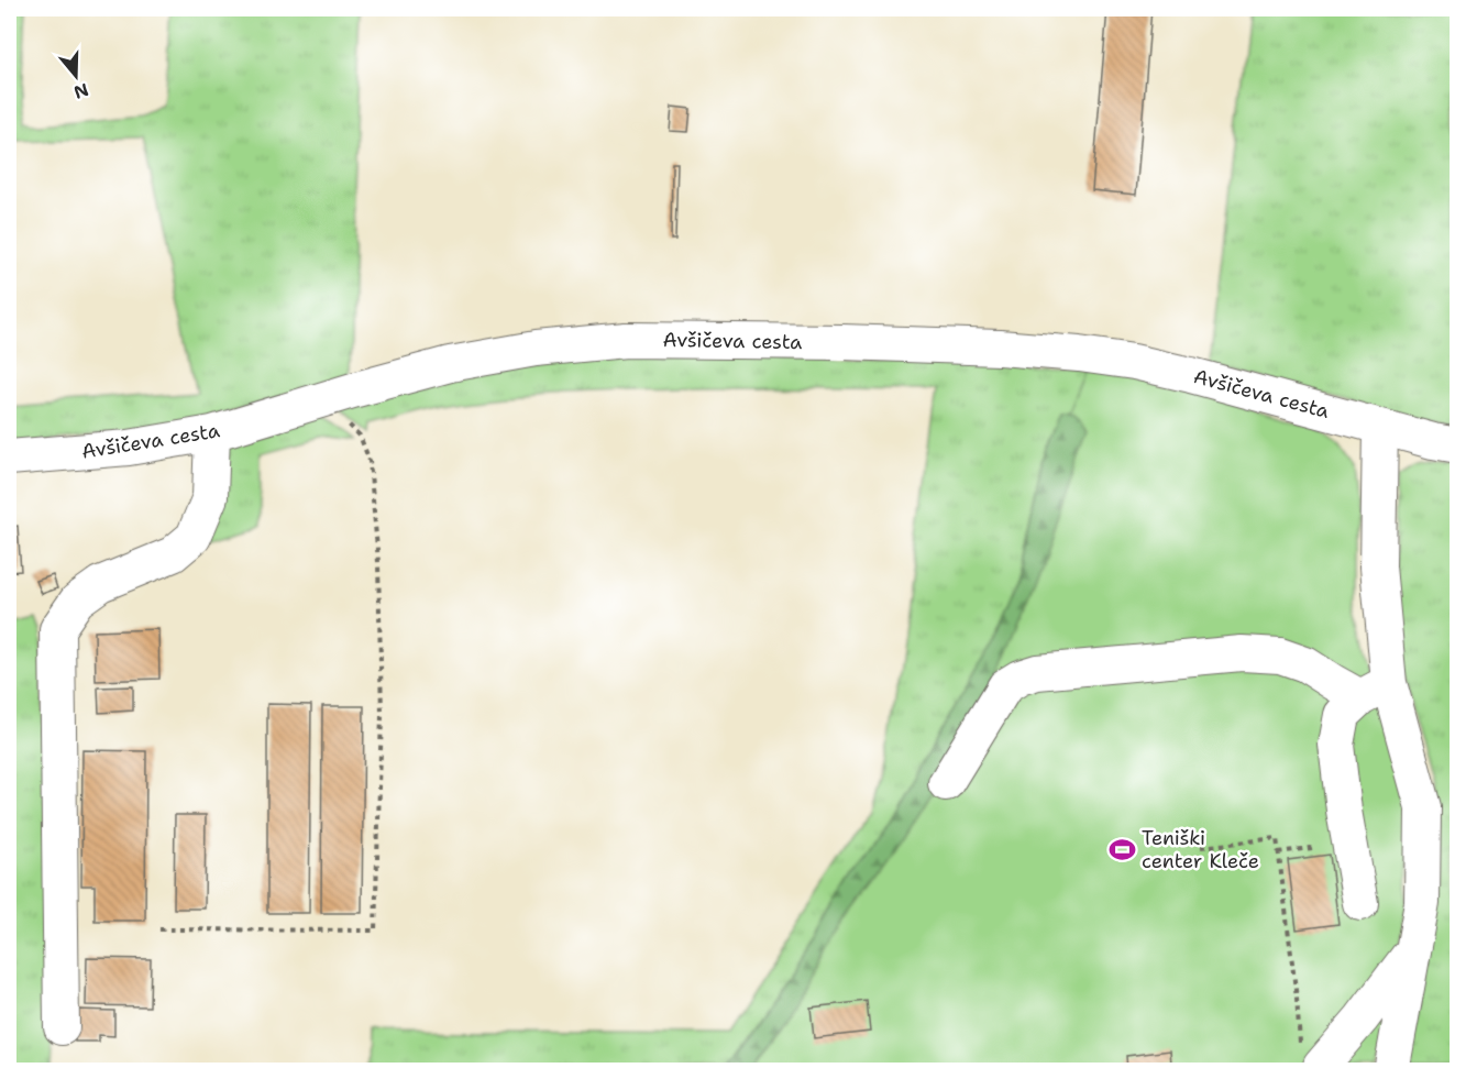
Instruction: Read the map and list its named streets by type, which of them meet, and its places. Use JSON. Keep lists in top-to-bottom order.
{
  "streets": {
    "street": ["Avšičeva cesta"]
  },
  "places": {
    "sports": ["Teniški center Kleče"]
  },
  "north": "bottom"
}
